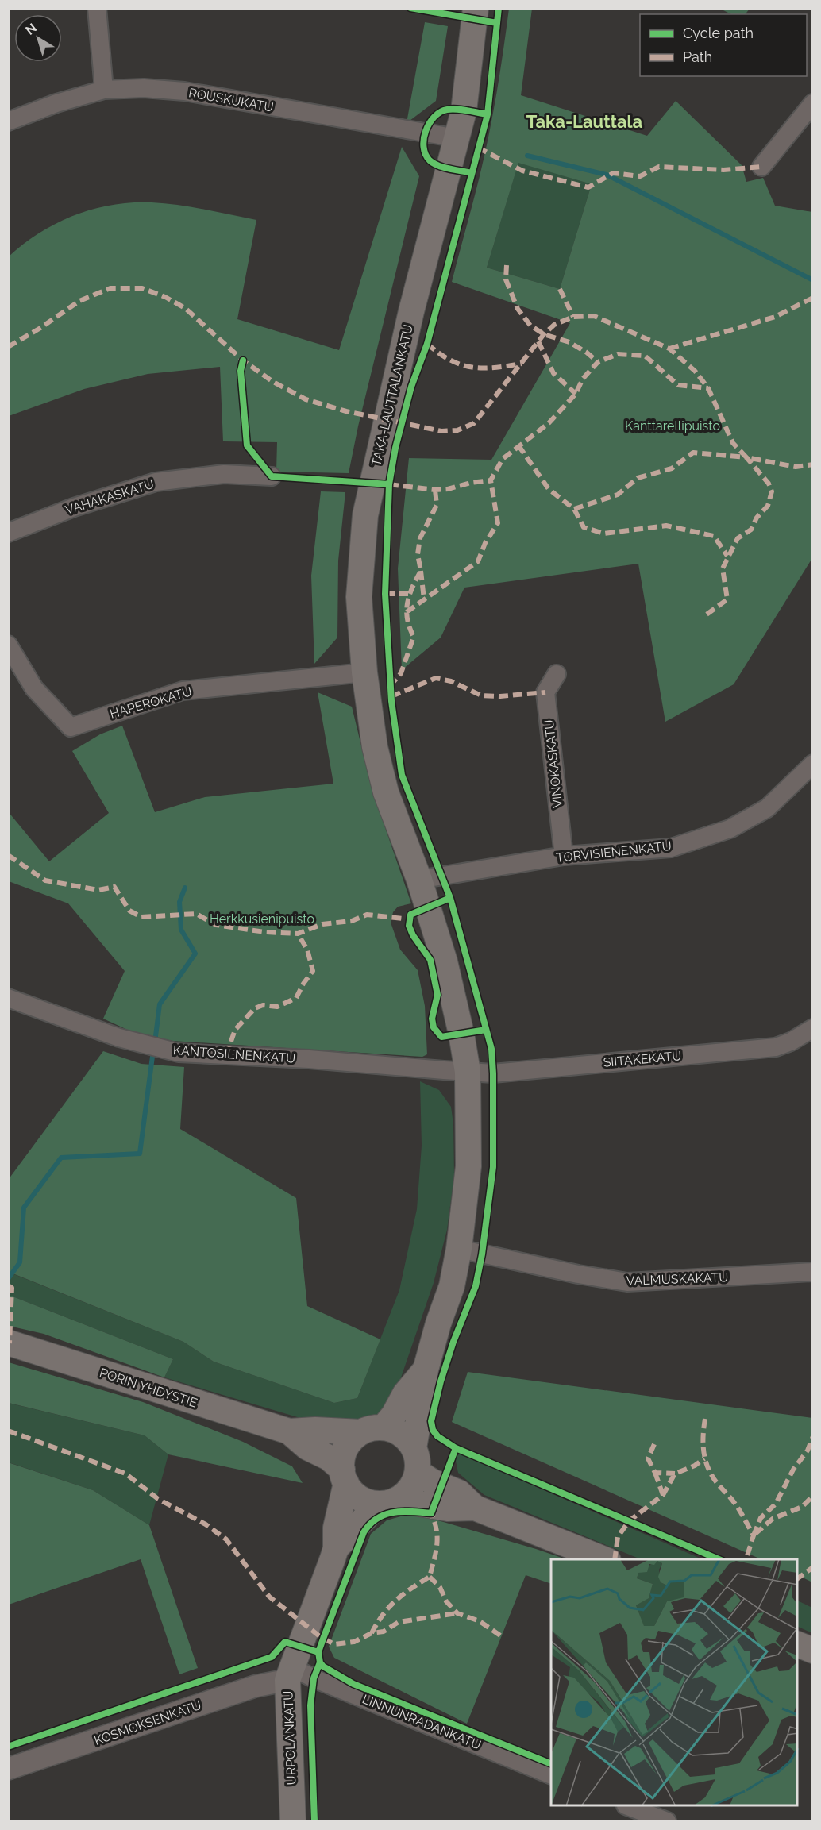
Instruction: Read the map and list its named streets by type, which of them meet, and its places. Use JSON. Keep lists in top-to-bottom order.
{
  "streets": {
    "main road": ["TAKA-LAUTTALANKATU", "PORIN YHDYSTIE", "URPOLANKATU"],
    "street": [
      "ROUSKUKATU",
      "VAHAKASKATU",
      "HAPEROKATU",
      "VINOKASKATU",
      "TORVISIENENKATU",
      "KANTOSIENENKATU",
      "SIITAKEKATU",
      "VALMUSKAKATU",
      "LINNUNRADANKATU",
      "KOSMOKSENKATU"
    ]
  },
  "crossings": [
    ["ROUSKUKATU", "TAKA-LAUTTALANKATU"],
    ["TAKA-LAUTTALANKATU", "HAPEROKATU"],
    ["TAKA-LAUTTALANKATU", "TORVISIENENKATU"],
    ["TAKA-LAUTTALANKATU", "KANTOSIENENKATU"],
    ["TAKA-LAUTTALANKATU", "SIITAKEKATU"],
    ["TAKA-LAUTTALANKATU", "VALMUSKAKATU"],
    ["TAKA-LAUTTALANKATU", "PORIN YHDYSTIE"],
    ["TAKA-LAUTTALANKATU", "URPOLANKATU"],
    ["VINOKASKATU", "TORVISIENENKATU"],
    ["KANTOSIENENKATU", "SIITAKEKATU"],
    ["PORIN YHDYSTIE", "URPOLANKATU"],
    ["LINNUNRADANKATU", "KOSMOKSENKATU"],
    ["LINNUNRADANKATU", "URPOLANKATU"],
    ["KOSMOKSENKATU", "URPOLANKATU"]
  ],
  "districts": ["Taka-Lauttala"],
  "parks": ["Kanttarellipuisto", "Herkkusienipuisto"],
  "legend": ["Cycle path", "Path"],
  "north": "top left"
}
